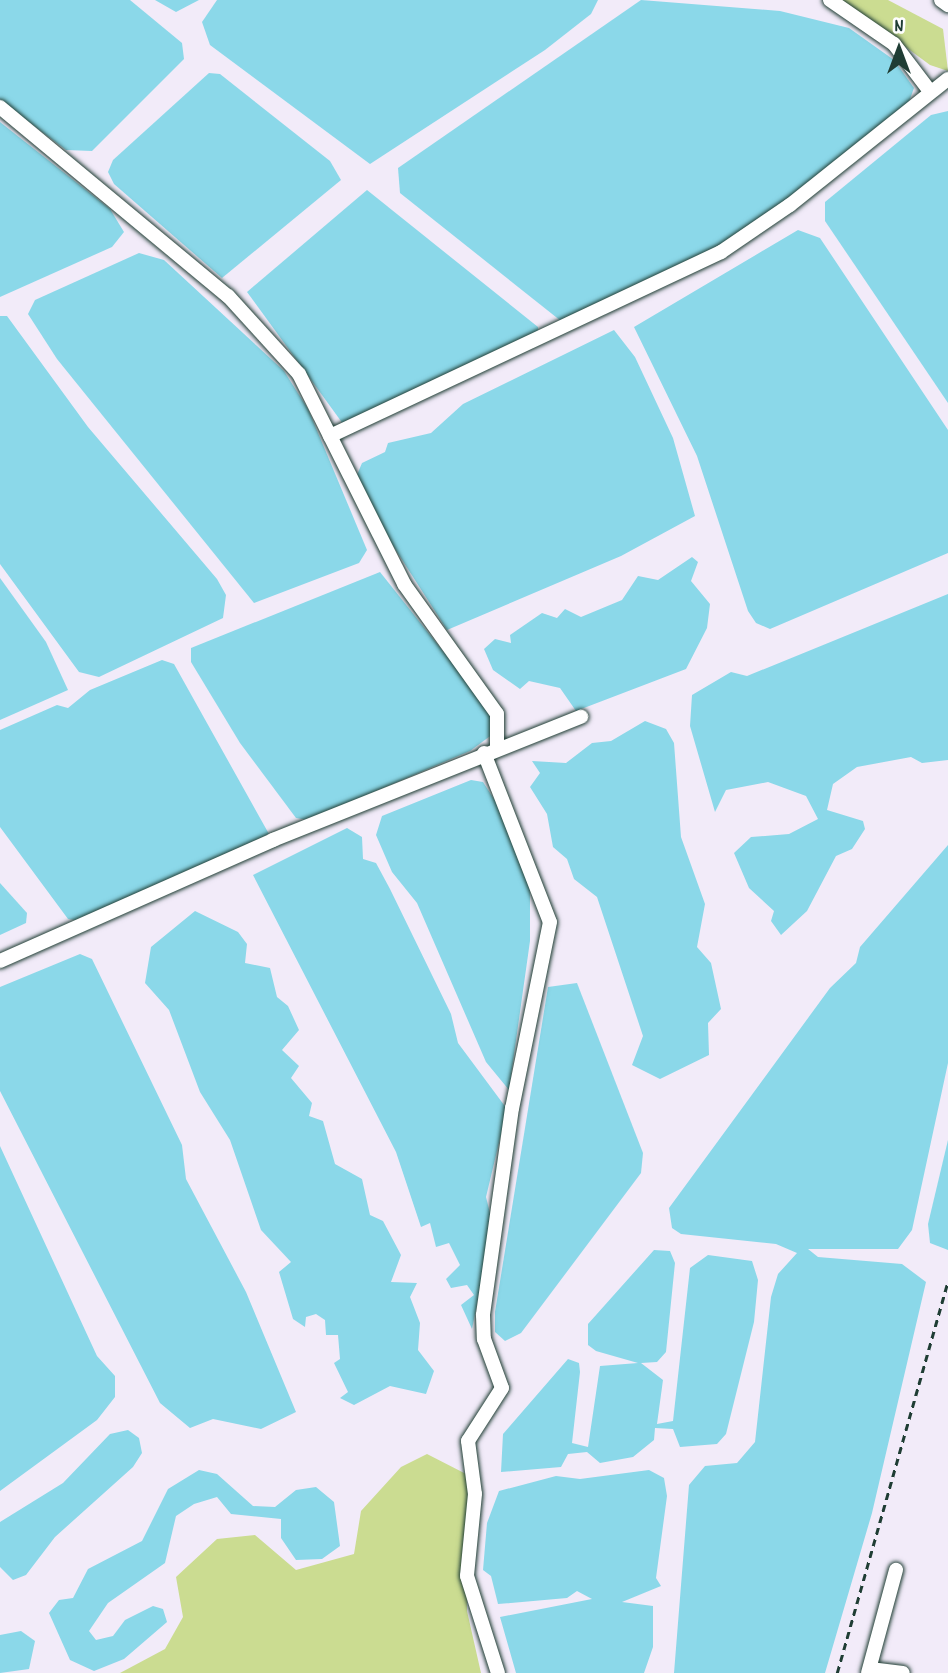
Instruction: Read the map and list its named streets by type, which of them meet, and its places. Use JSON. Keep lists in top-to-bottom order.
{
  "north": "top"
}
